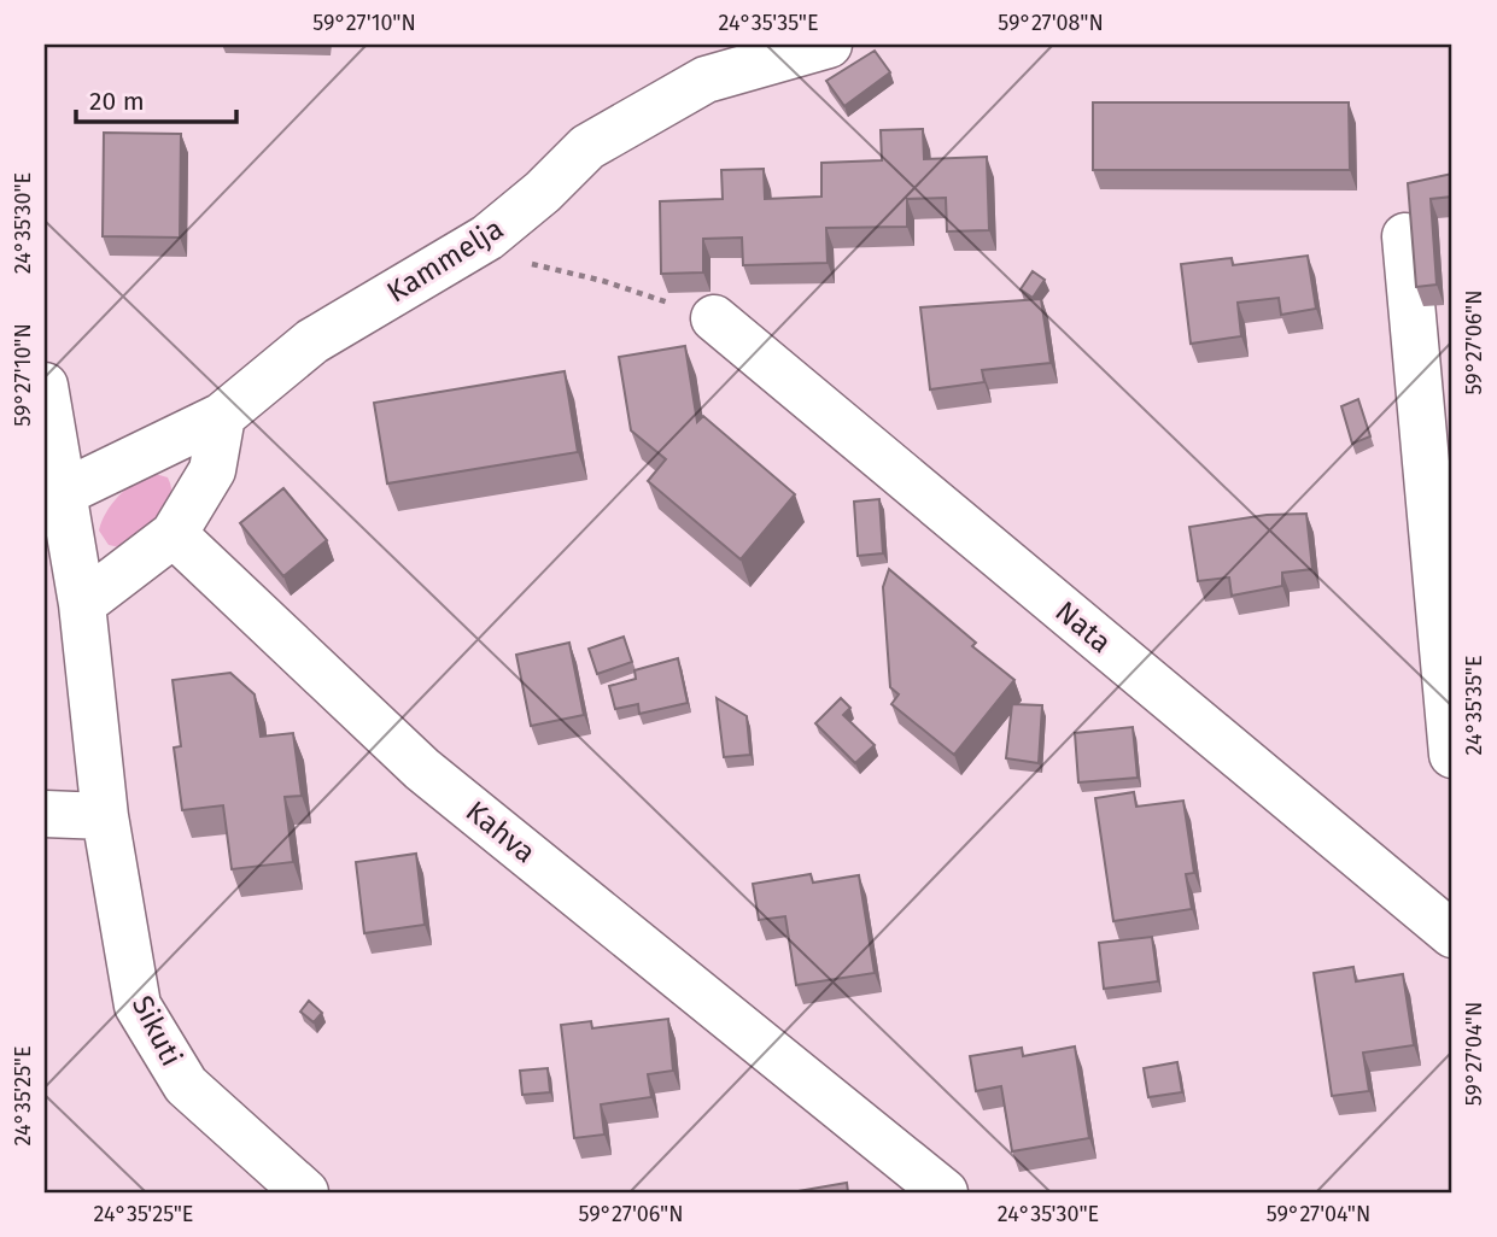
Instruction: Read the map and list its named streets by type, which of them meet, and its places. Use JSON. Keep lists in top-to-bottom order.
{
  "streets": {
    "street": [
      "Kammelja",
      "Nata",
      "Kahva",
      "Sikuti"
    ]
  },
  "scale_bar": "20 m",
  "coordinates": [
    "59°27'10\"N",
    "24°35'35\"E",
    "59°27'08\"N",
    "24°35'30\"E",
    "59°27'06\"N",
    "59°27'04\"N",
    "24°35'25\"E"
  ]
}
